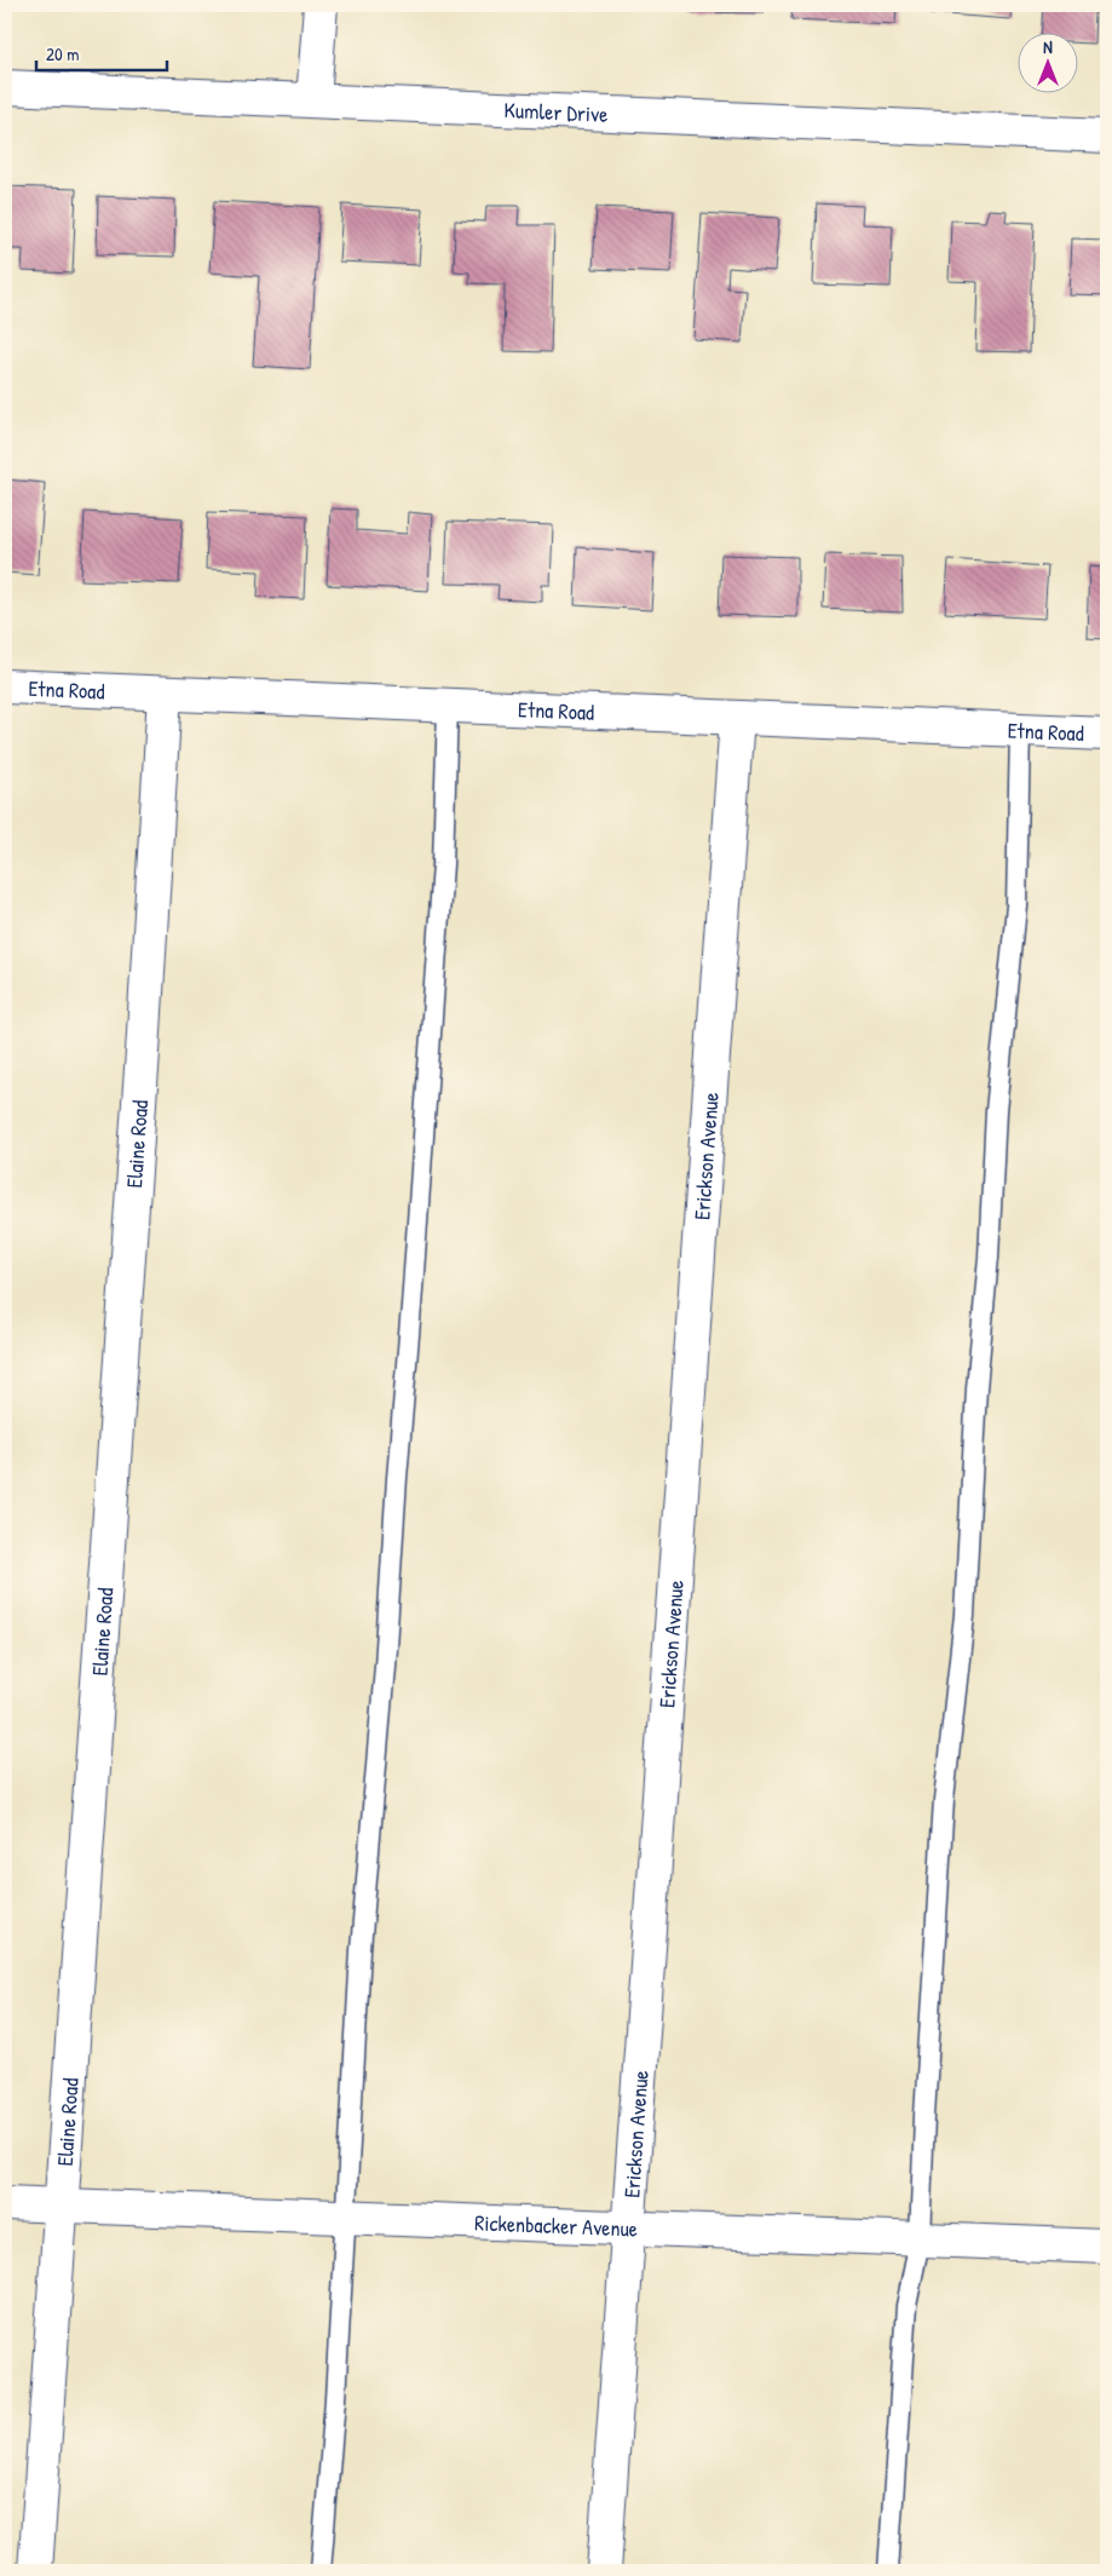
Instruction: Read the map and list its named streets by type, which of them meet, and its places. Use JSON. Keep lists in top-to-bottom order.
{
  "streets": {
    "street": [
      "Kumler Drive",
      "Etna Road",
      "Elaine Road",
      "Erickson Avenue",
      "Rickenbacker Avenue"
    ]
  },
  "crossings": [
    ["Etna Road", "Elaine Road"],
    ["Etna Road", "Erickson Avenue"],
    ["Elaine Road", "Rickenbacker Avenue"],
    ["Erickson Avenue", "Rickenbacker Avenue"]
  ],
  "scale_bar": "20 m",
  "north": "top"
}
